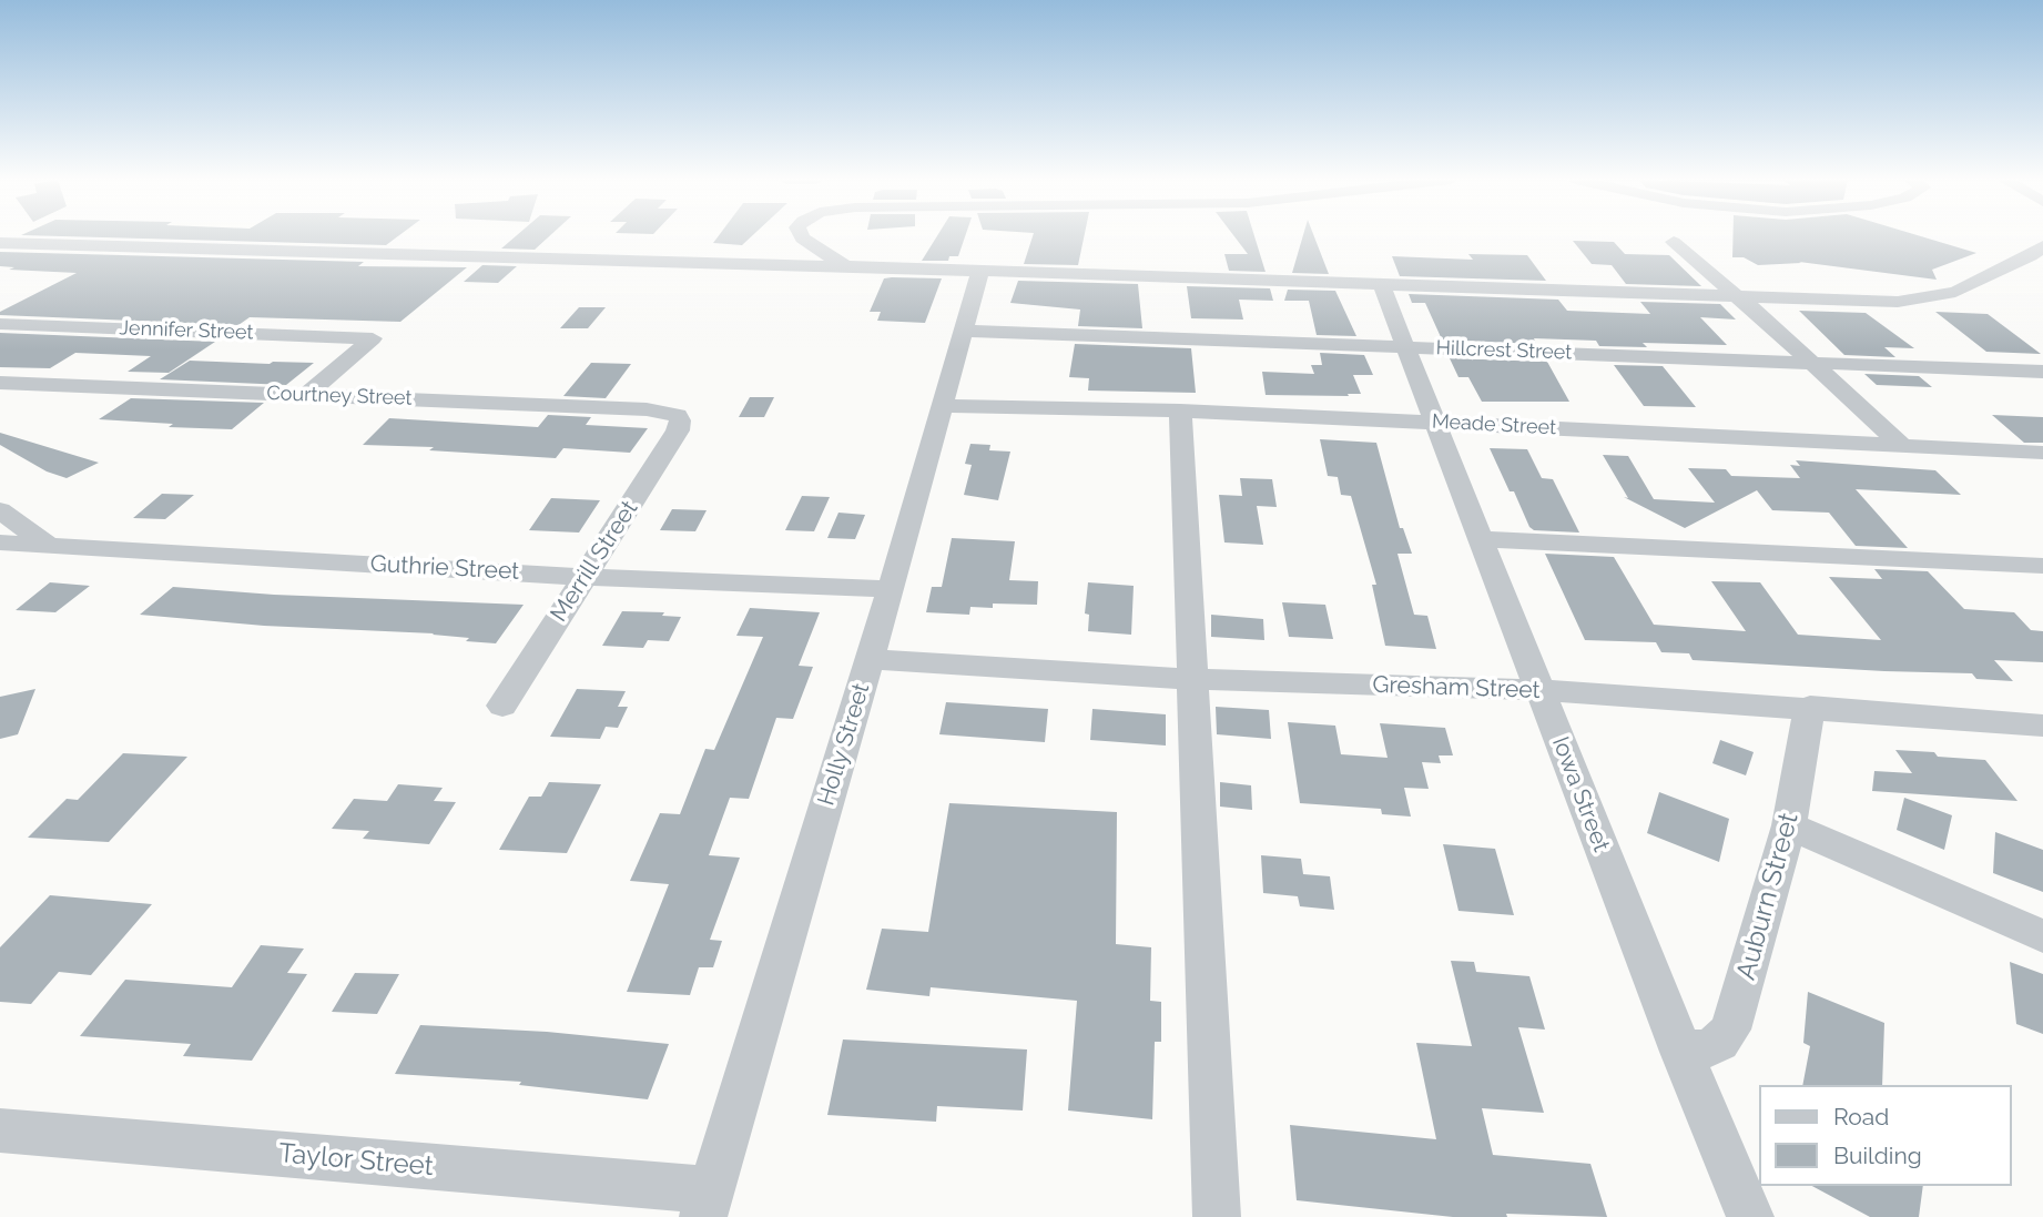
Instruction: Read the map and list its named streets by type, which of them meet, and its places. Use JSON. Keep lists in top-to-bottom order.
{
  "streets": {
    "street": [
      "Jennifer Street",
      "Hillcrest Street",
      "Courtney Street",
      "Meade Street",
      "Merrill Street",
      "Guthrie Street",
      "Gresham Street",
      "Holly Street",
      "Iowa Street",
      "Auburn Street",
      "Taylor Street"
    ]
  },
  "crossings": [
    ["Hillcrest Street", "Holly Street"],
    ["Hillcrest Street", "Iowa Street"],
    ["Courtney Street", "Merrill Street"],
    ["Meade Street", "Holly Street"],
    ["Meade Street", "Iowa Street"],
    ["Merrill Street", "Guthrie Street"],
    ["Guthrie Street", "Holly Street"],
    ["Gresham Street", "Holly Street"],
    ["Gresham Street", "Iowa Street"],
    ["Gresham Street", "Auburn Street"],
    ["Holly Street", "Taylor Street"],
    ["Iowa Street", "Auburn Street"]
  ],
  "legend": ["Road", "Building"]
}
